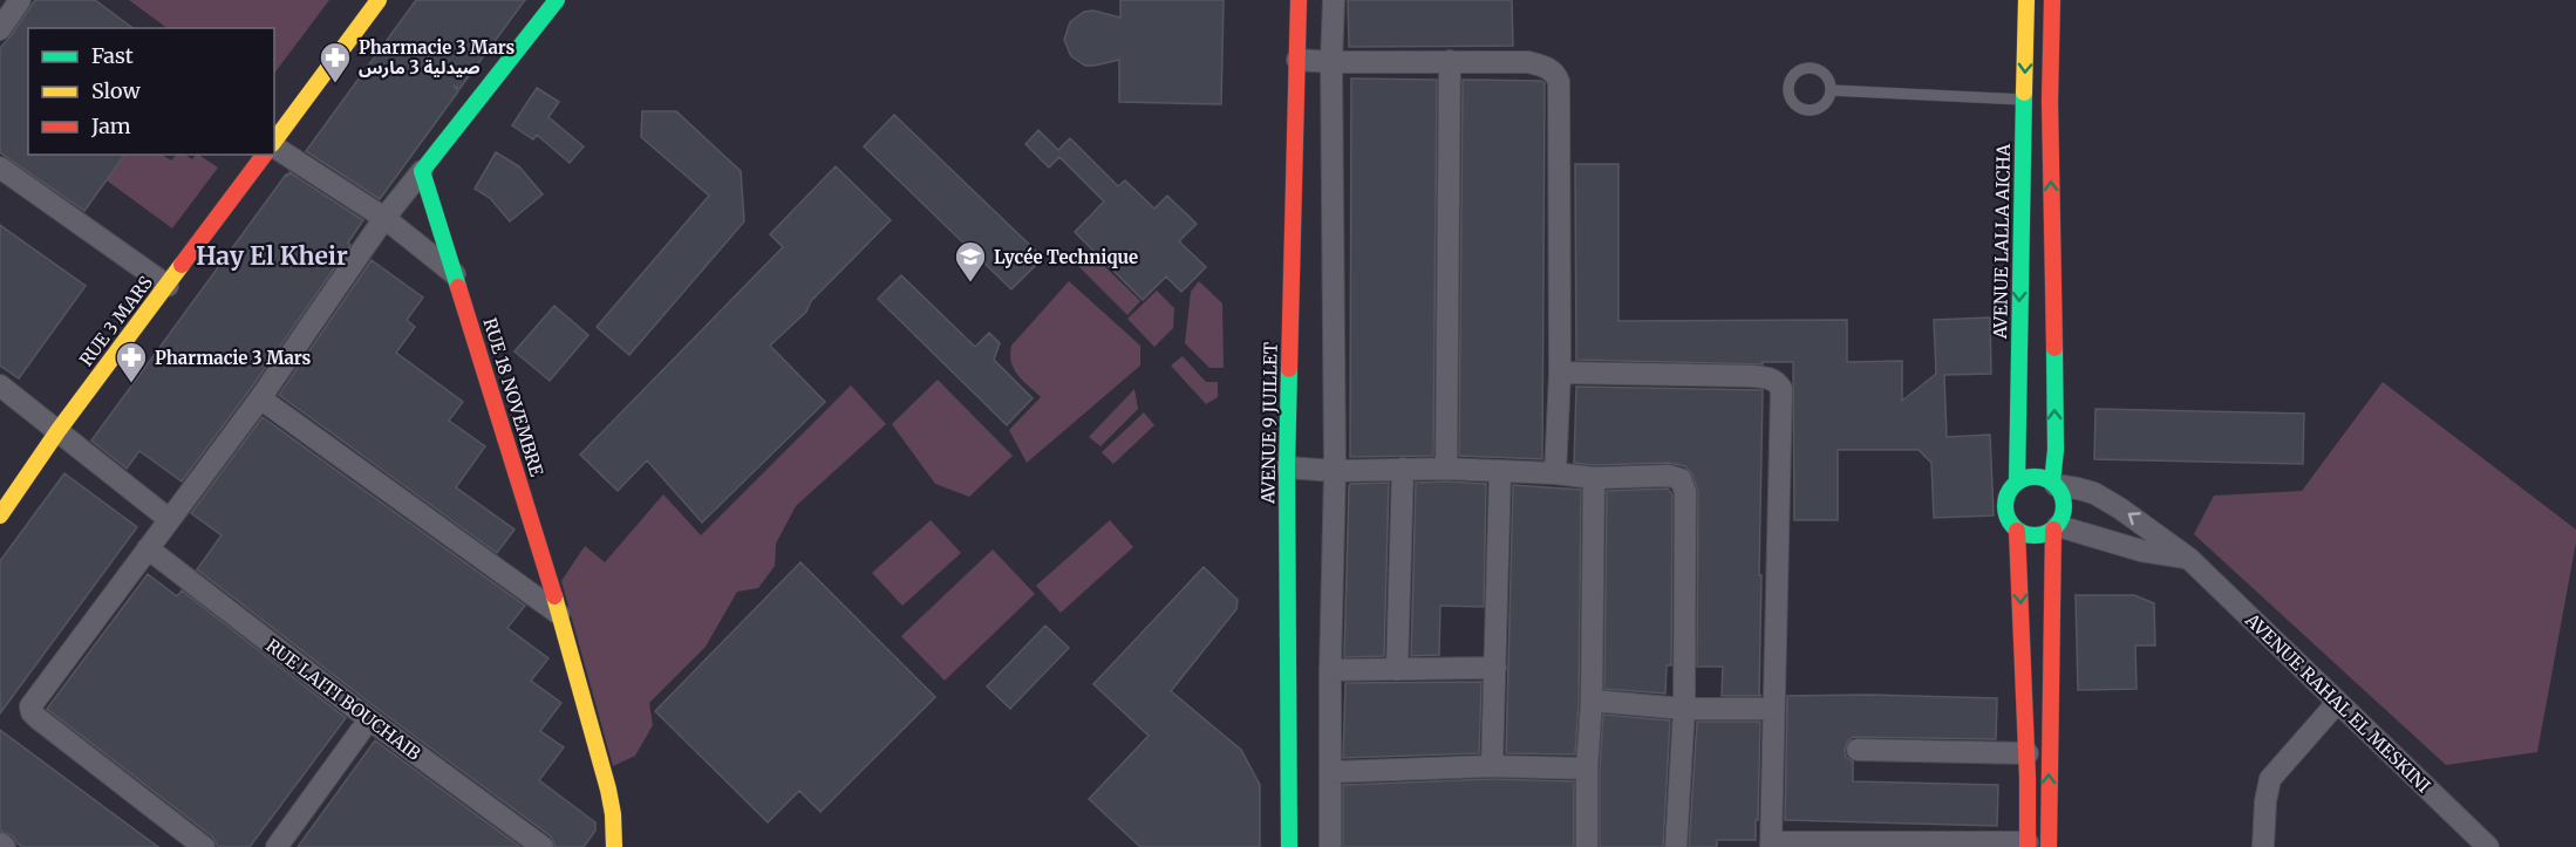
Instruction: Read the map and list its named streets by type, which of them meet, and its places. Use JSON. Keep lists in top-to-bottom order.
{
  "streets": {
    "street": [
      "AVENUE LALLA AICHA",
      "RUE 3 MARS",
      "RUE 18 NOVEMBRE",
      "AVENUE 9 JUILLET",
      "RUE LAITI BOUCHAIB",
      "AVENUE RAHAL EL MESKINI"
    ]
  },
  "crossings": [
    ["AVENUE LALLA AICHA", "AVENUE RAHAL EL MESKINI"]
  ],
  "districts": ["Hay El Kheir"],
  "places": {
    "pharmacy": ["Pharmacie 3 Mars صيدلية 3 مارس", "Pharmacie 3 Mars"],
    "school or university": ["Lycée Technique"]
  },
  "legend": ["Fast", "Slow", "Jam"]
}
